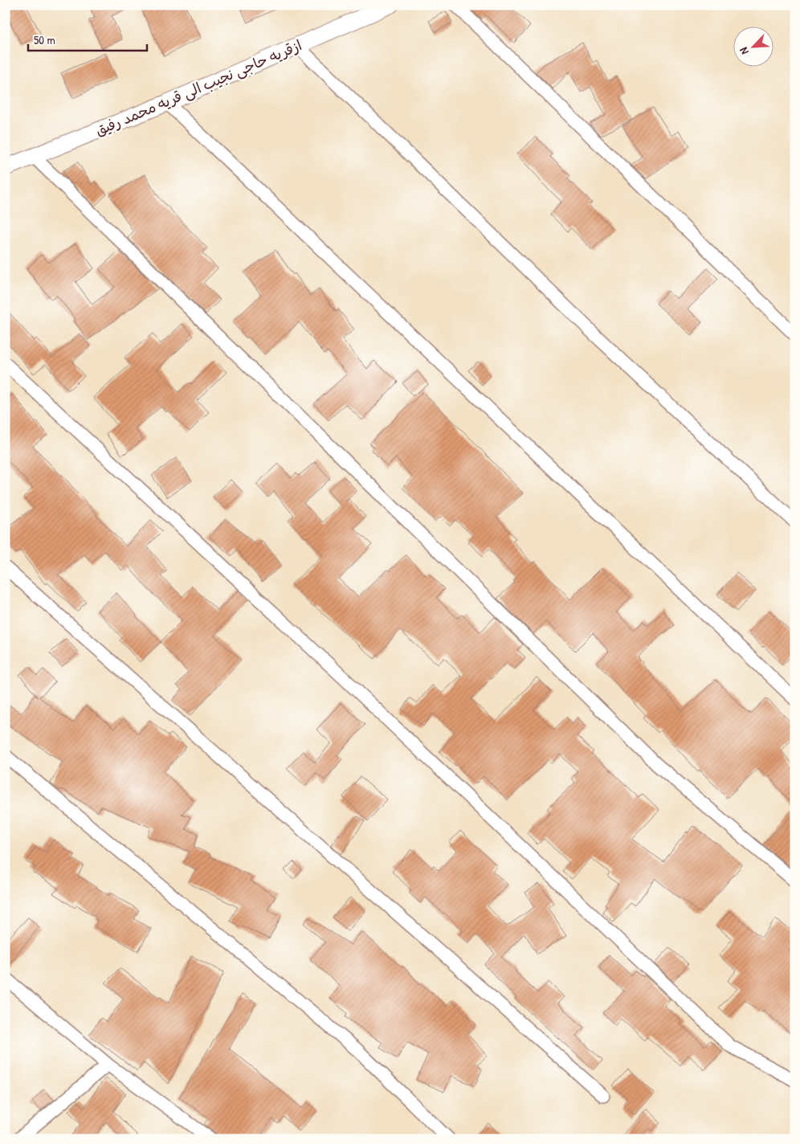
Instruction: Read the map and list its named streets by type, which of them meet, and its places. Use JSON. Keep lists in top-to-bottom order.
{
  "streets": {
    "street": ["ازقریه حاجی نجیب الی قریه محمد رفیق"]
  },
  "scale_bar": "50 m",
  "north": "bottom left"
}
